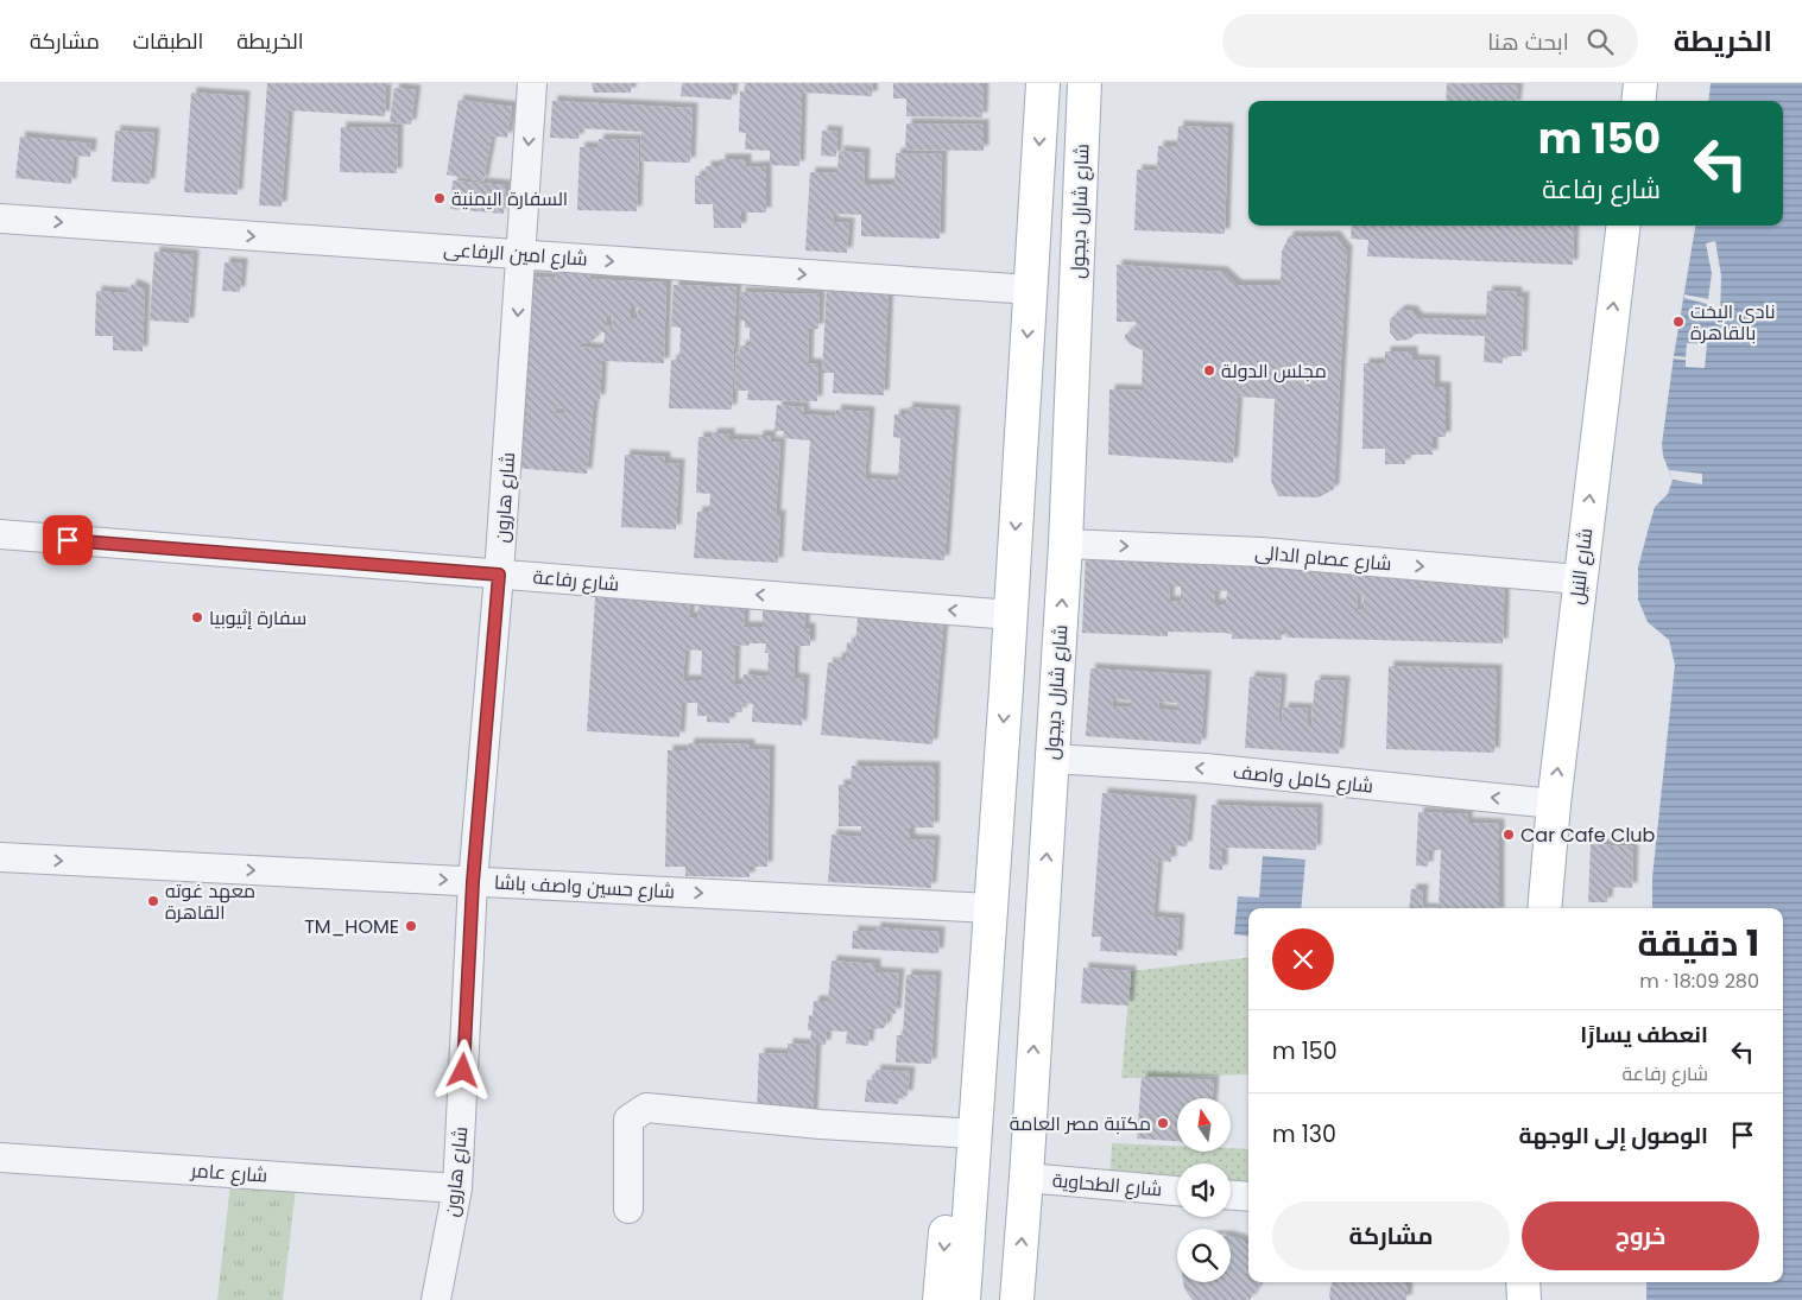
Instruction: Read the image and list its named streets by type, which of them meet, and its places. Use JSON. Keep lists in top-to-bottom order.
{
  "streets": {
    "main road": ["شارع شارل ديجول", "شارع النيل"],
    "street": [
      "شارع امين الرفاعى",
      "شارع هارون",
      "شارع عصام الدالى",
      "شارع رفاعة",
      "شارع كامل واصف",
      "شارع حسين واصف باشا",
      "شارع عامر",
      "شارع الطحاوية"
    ]
  },
  "crossings": [
    ["شارع شارل ديجول", "شارع عصام الدالى"],
    ["شارع شارل ديجول", "شارع كامل واصف"],
    ["شارع شارل ديجول", "شارع الطحاوية"],
    ["شارع امين الرفاعى", "شارع هارون"],
    ["شارع هارون", "شارع رفاعة"],
    ["شارع هارون", "شارع حسين واصف باشا"],
    ["شارع هارون", "شارع عامر"],
    ["شارع عصام الدالى", "شارع النيل"],
    ["شارع النيل", "شارع كامل واصف"]
  ],
  "one_way": [
    "شارع امين الرفاعى",
    "شارع هارون",
    "شارع عصام الدالى",
    "شارع النيل",
    "شارع رفاعة",
    "شارع كامل واصف",
    "شارع حسين واصف باشا"
  ],
  "places": [
    "السفارة اليمنية",
    "نادي اليخت بالقاهرة",
    "مجلس الدولة",
    "سفارة إثيوبيا",
    "Car Cafe Club",
    "معهد غوته القاهرة",
    "TM_HOME",
    "مكتبة مصر العامة"
  ],
  "north": "top",
  "page": {
    "header": "الخريطة",
    "search": "ابحث هنا",
    "nav": ["الخريطة", "الطبقات", "مشاركة"],
    "turn": ["150 m", "شارع رفاعة"],
    "heading": ["1 دقيقة", "280 m · 18:09"],
    "list": [
      {
        "name": "انعطف يسارًا",
        "note": "شارع رفاعة",
        "value": "150 m"
      },
      {
        "name": "الوصول إلى الوجهة",
        "value": "130 m"
      }
    ],
    "buttons": ["خروج", "مشاركة"]
  }
}
